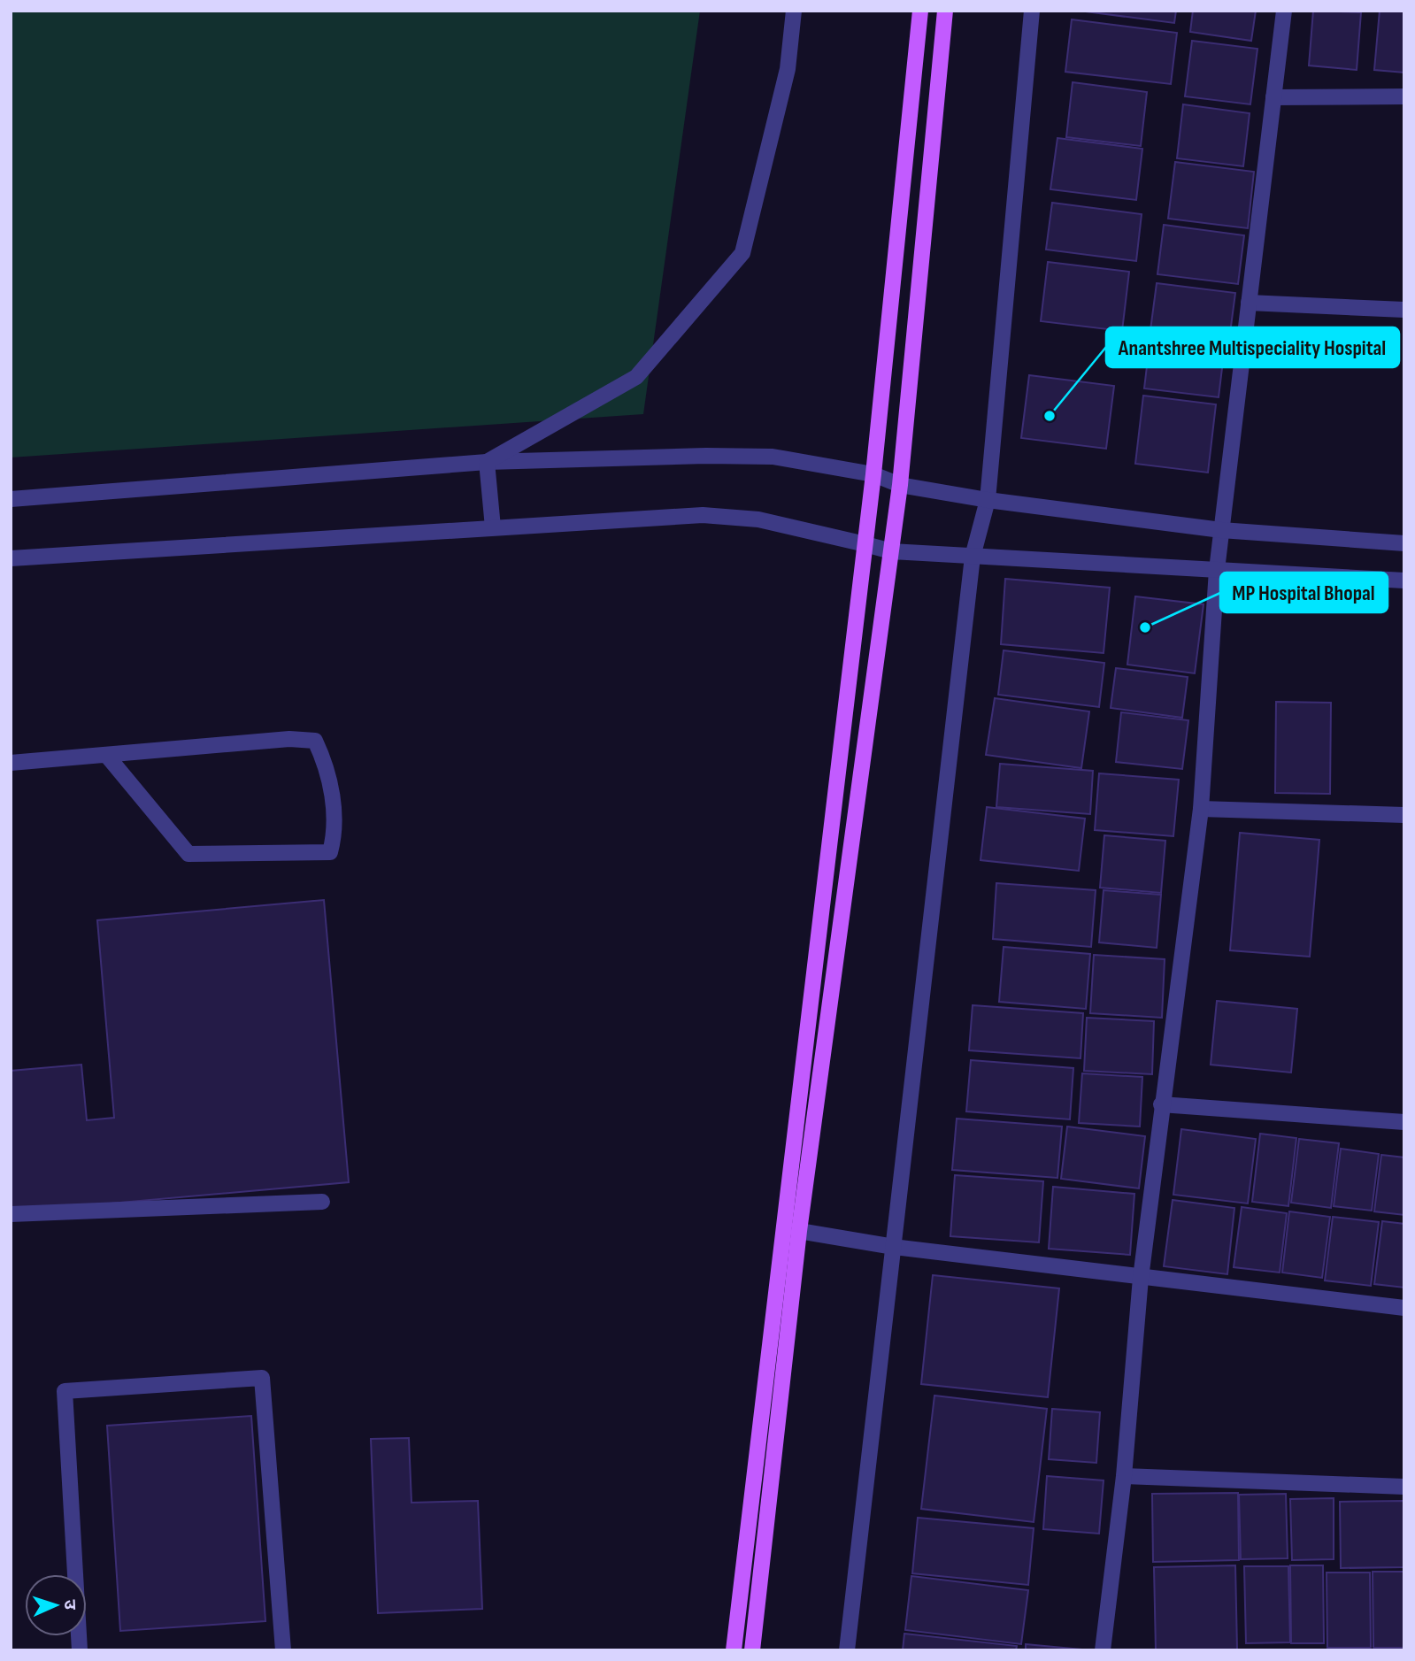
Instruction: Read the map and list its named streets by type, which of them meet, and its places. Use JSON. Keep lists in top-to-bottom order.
{
  "places": ["Anantshree Multispeciality Hospital", "MP Hospital Bhopal"],
  "north": "right"
}
